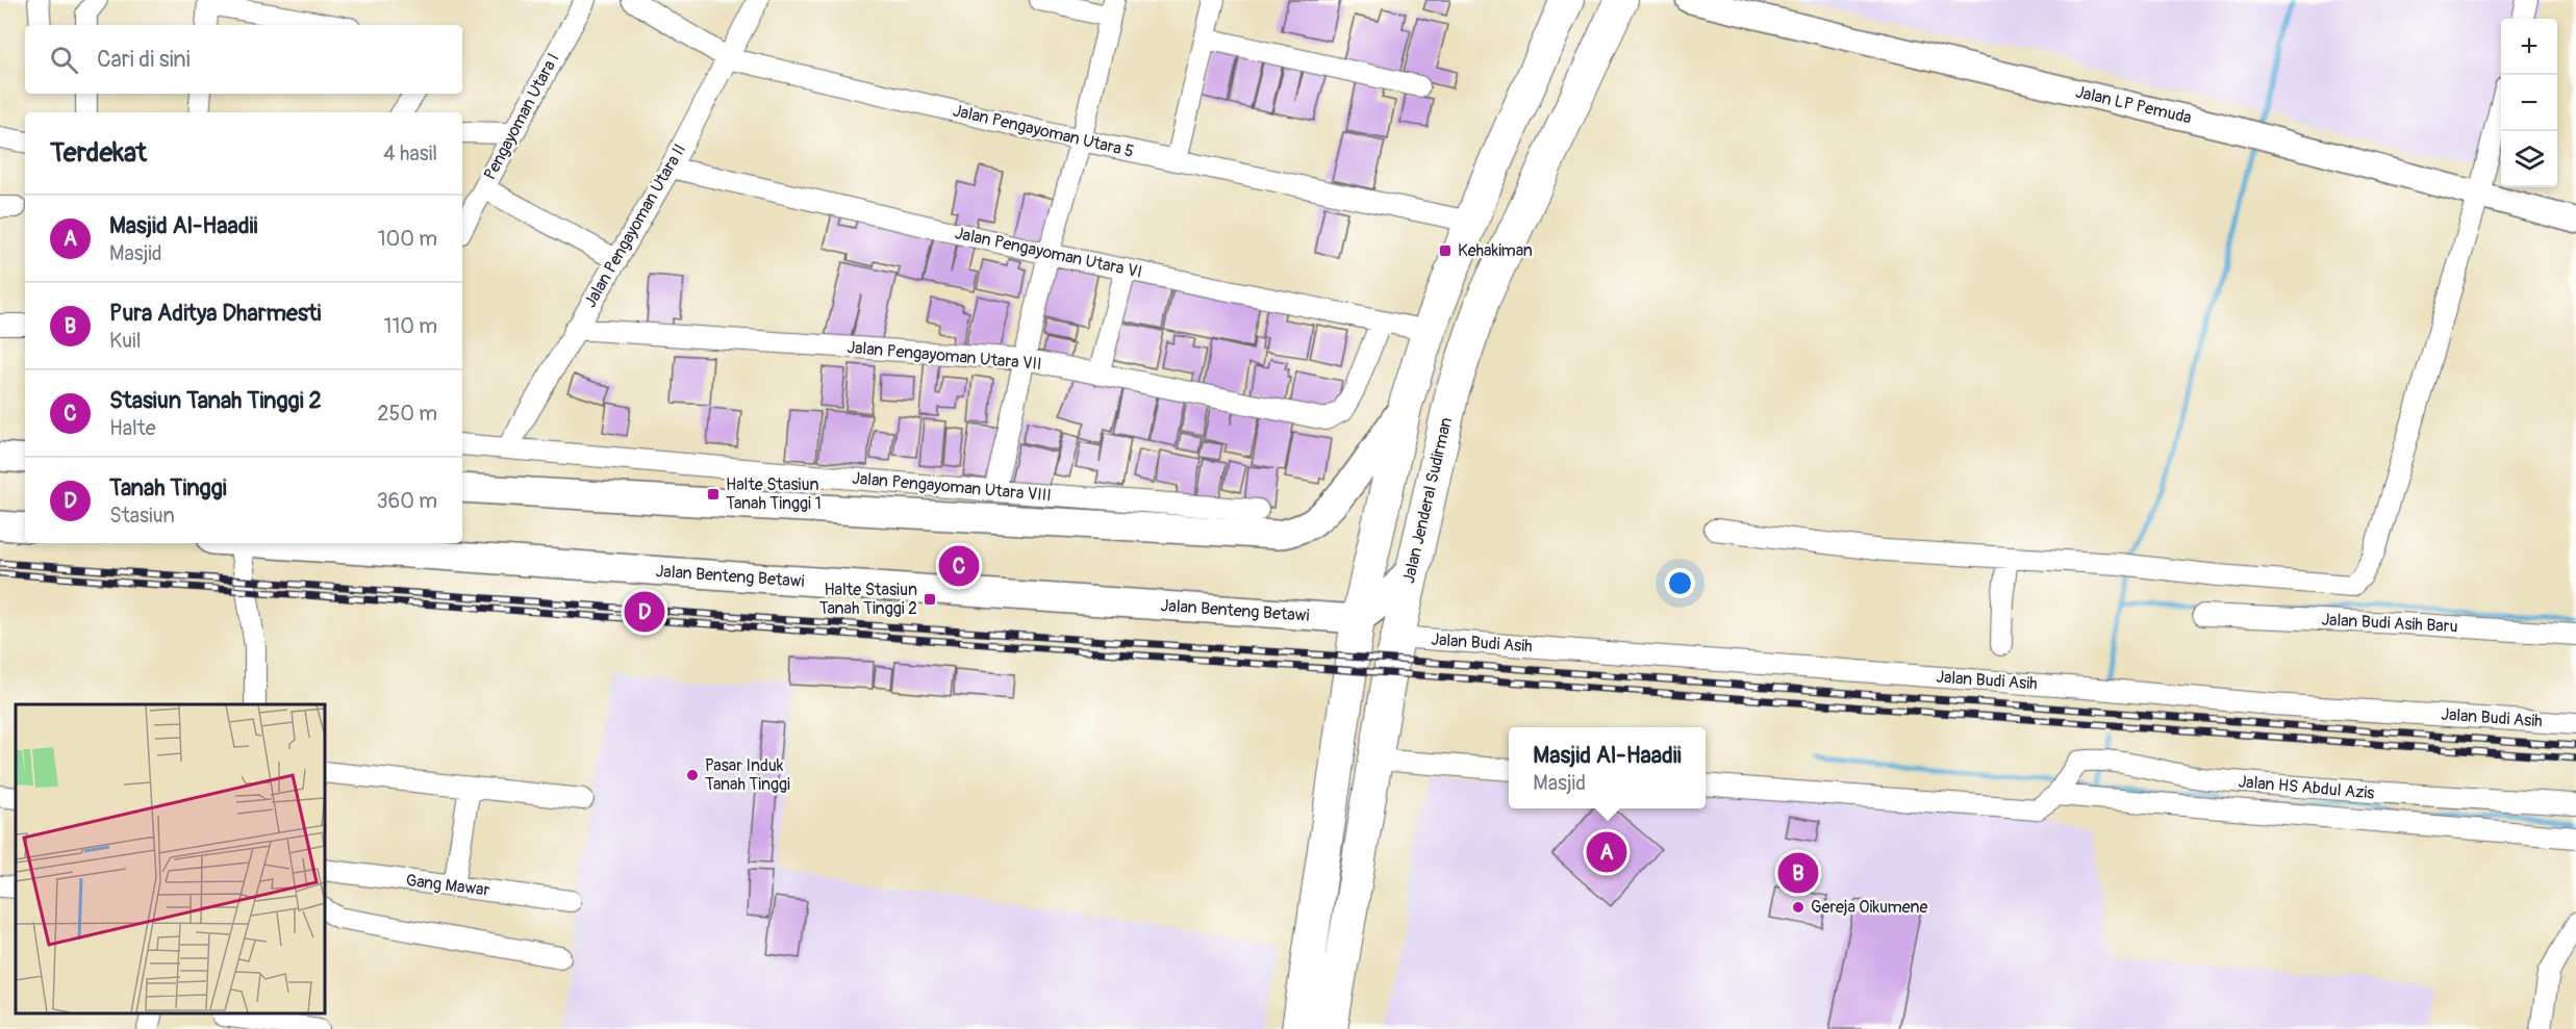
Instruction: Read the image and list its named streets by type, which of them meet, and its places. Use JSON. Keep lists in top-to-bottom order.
{
  "streets": {
    "main road": ["Jalan Jenderal Sudirman", "Jalan Benteng Betawi"],
    "street": [
      "Jalan LP Pemuda",
      "Pengayoman Utara I",
      "Jalan Pengayoman Utara 5",
      "Jalan Pengayoman Utara II",
      "Jalan Pengayoman Utara VI",
      "Jalan Pengayoman Utara VII",
      "Jalan Pengayoman Utara VIII",
      "Jalan Budi Asih Baru",
      "Jalan Budi Asih",
      "Jalan HS Abdul Azis",
      "Gang Mawar"
    ]
  },
  "crossings": [
    ["Jalan Pengayoman Utara 5", "Jalan Pengayoman Utara II"],
    ["Jalan Pengayoman Utara II", "Jalan Pengayoman Utara VI"],
    ["Jalan Pengayoman Utara II", "Jalan Pengayoman Utara VII"],
    ["Jalan Pengayoman Utara II", "Jalan Pengayoman Utara VIII"],
    ["Jalan Pengayoman Utara VI", "Jalan Pengayoman Utara VII"],
    ["Jalan Jenderal Sudirman", "Jalan Budi Asih"]
  ],
  "places": {
    "transit": ["Kehakiman", "Halte Stasiun Tanah Tinggi 1", "Halte Stasiun Tanah Tinggi 2"],
    "other": ["Pasar Induk Tanah Tinggi", "Gereja Oikumene"]
  },
  "page": {
    "map_buttons": ["+", "−"],
    "search": "Cari di sini",
    "heading": ["Terdekat", "4 hasil"],
    "list": [
      {
        "mark": "A",
        "name": "Masjid Al-Haadii",
        "note": "Masjid",
        "value": "100 m"
      },
      {
        "mark": "B",
        "name": "Pura Aditya Dharmesti",
        "note": "Kuil",
        "value": "110 m"
      },
      {
        "mark": "C",
        "name": "Stasiun Tanah Tinggi 2",
        "note": "Halte",
        "value": "250 m"
      },
      {
        "mark": "D",
        "name": "Tanah Tinggi",
        "note": "Stasiun",
        "value": "360 m"
      }
    ],
    "pins": [
      "C",
      "D",
      "A",
      "B"
    ],
    "popup": ["Masjid Al-Haadii", "Masjid"]
  }
}
